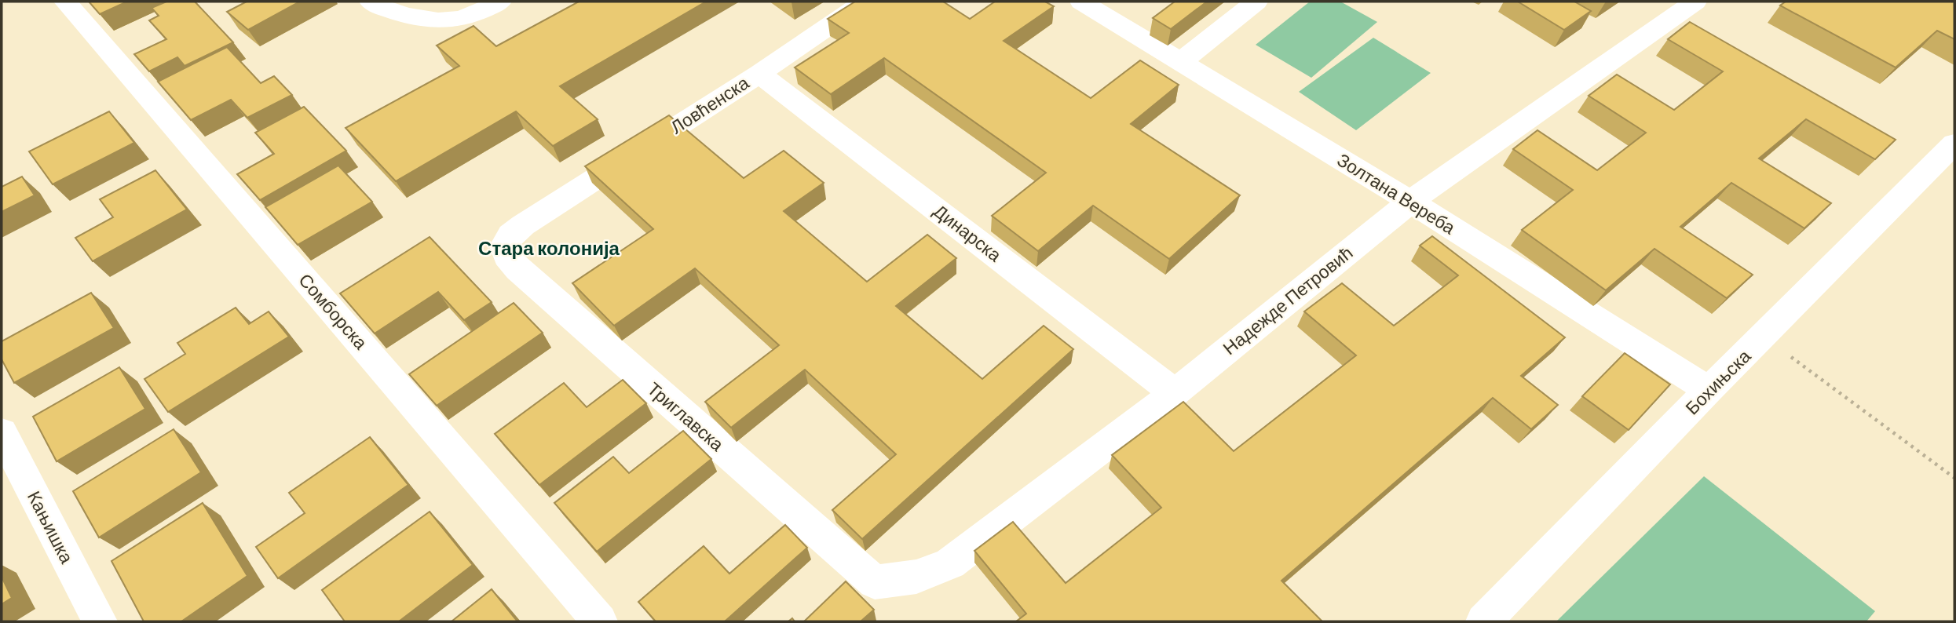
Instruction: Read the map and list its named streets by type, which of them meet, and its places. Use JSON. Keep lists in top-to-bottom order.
{
  "streets": {
    "street": [
      "Ловћенска",
      "Золтана Вереба",
      "Динарска",
      "Надежде Петровић",
      "Сомборска",
      "Бохињска",
      "Триглавска",
      "Кањишка"
    ]
  },
  "crossings": [
    ["Ловћенска", "Динарска"],
    ["Ловћенска", "Триглавска"],
    ["Золтана Вереба", "Надежде Петровић"],
    ["Золтана Вереба", "Бохињска"],
    ["Динарска", "Надежде Петровић"],
    ["Надежде Петровић", "Триглавска"]
  ],
  "districts": ["Стара колонија"]
}
